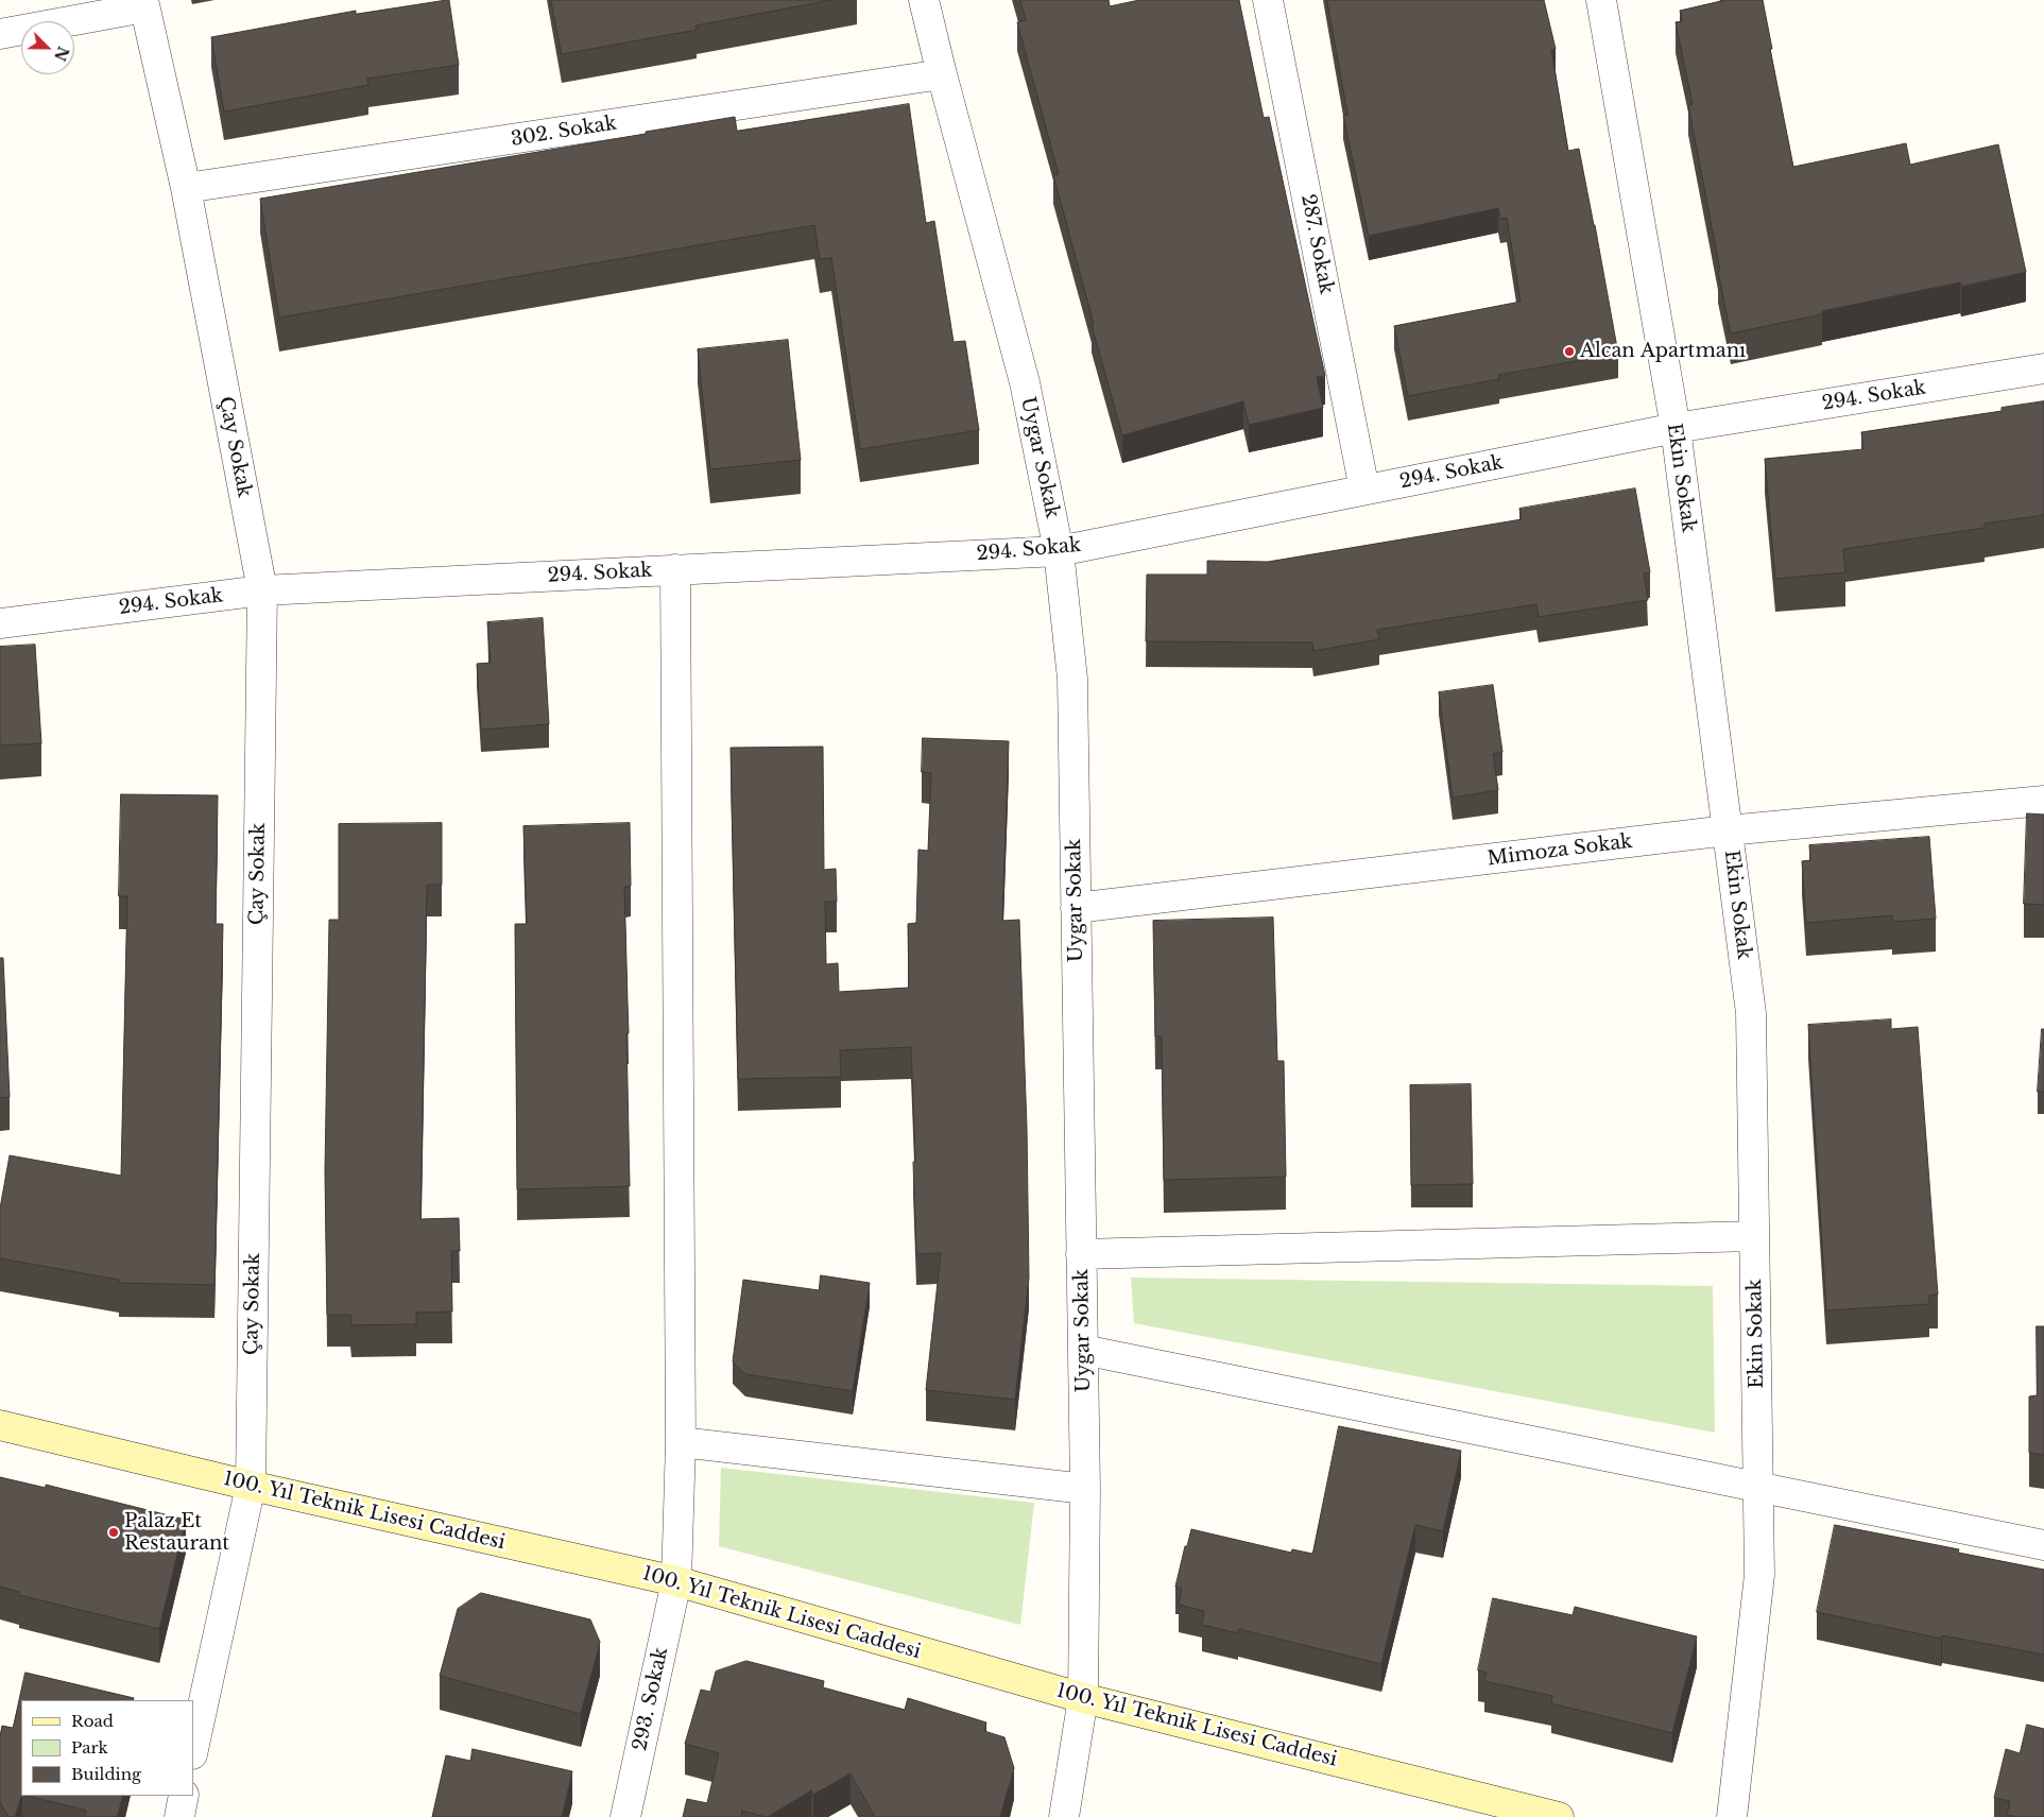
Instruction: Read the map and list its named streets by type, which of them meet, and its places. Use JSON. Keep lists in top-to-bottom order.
{
  "streets": {
    "main road": ["100. Yıl Teknik Lisesi Caddesi"],
    "street": [
      "302. Sokak",
      "287. Sokak",
      "294. Sokak",
      "Çay Sokak",
      "Uygar Sokak",
      "Ekin Sokak",
      "Mimoza Sokak",
      "293. Sokak"
    ]
  },
  "crossings": [
    ["302. Sokak", "Çay Sokak"],
    ["302. Sokak", "Uygar Sokak"],
    ["287. Sokak", "294. Sokak"],
    ["294. Sokak", "Çay Sokak"],
    ["294. Sokak", "Uygar Sokak"],
    ["294. Sokak", "Ekin Sokak"],
    ["294. Sokak", "293. Sokak"],
    ["Çay Sokak", "100. Yıl Teknik Lisesi Caddesi"],
    ["Uygar Sokak", "Mimoza Sokak"],
    ["Uygar Sokak", "100. Yıl Teknik Lisesi Caddesi"],
    ["Ekin Sokak", "Mimoza Sokak"],
    ["100. Yıl Teknik Lisesi Caddesi", "293. Sokak"]
  ],
  "places": ["Alcan Apartmanı", "Palaz Et Restaurant"],
  "legend": ["Road", "Park", "Building"],
  "north": "bottom right"
}
